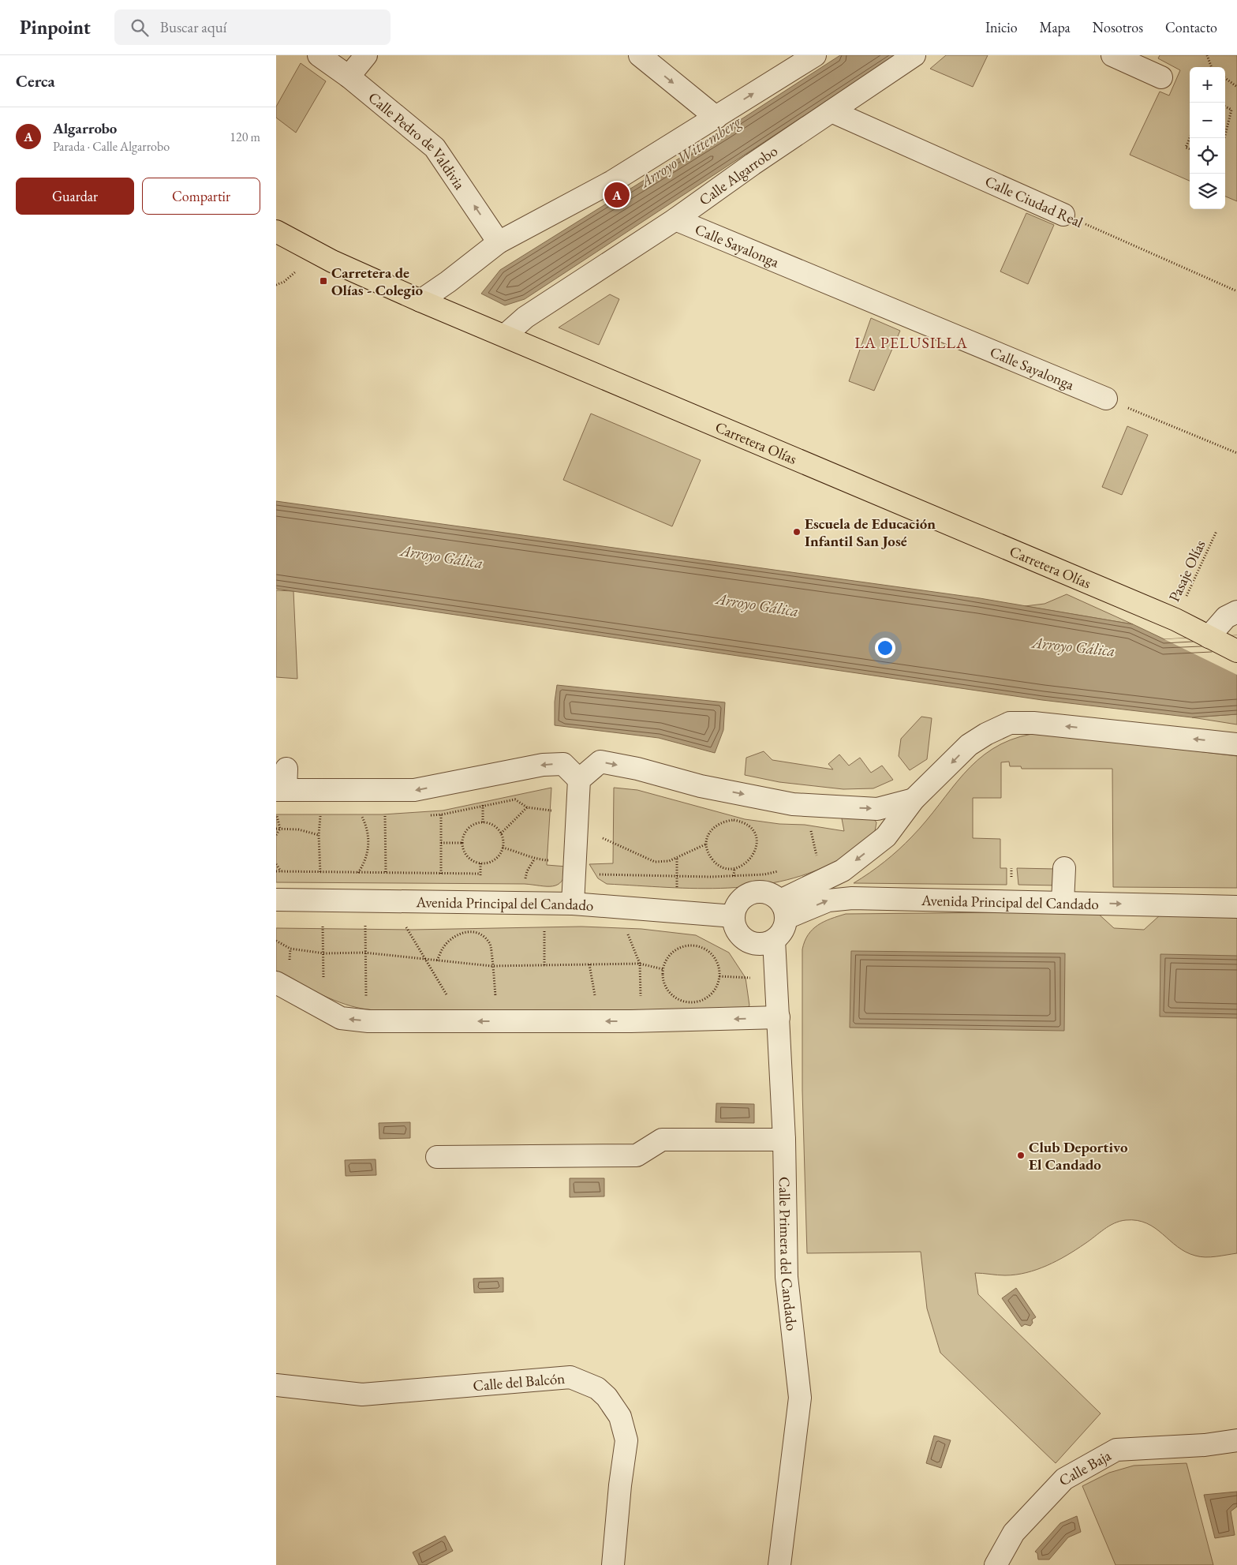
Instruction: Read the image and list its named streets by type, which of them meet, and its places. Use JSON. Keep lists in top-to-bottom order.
{
  "streets": {
    "main road": ["Carretera Olías"],
    "street": [
      "Calle Pedro de Valdivia",
      "Calle Algarrobo",
      "Calle Ciudad Real",
      "Calle Sayalonga",
      "Avenida Principal del Candado",
      "Calle Primera del Candado",
      "Calle del Balcón",
      "Calle Baja"
    ],
    "path": ["Pasaje Olías"]
  },
  "crossings": [
    ["Calle Algarrobo", "Calle Ciudad Real"],
    ["Calle Algarrobo", "Calle Sayalonga"],
    ["Calle Algarrobo", "Carretera Olías"],
    ["Carretera Olías", "Pasaje Olías"],
    ["Avenida Principal del Candado", "Calle Primera del Candado"]
  ],
  "one_way": ["Calle Pedro de Valdivia"],
  "districts": ["LA PELUSILLA"],
  "water": ["Arroyo Wittemberg", "Arroyo Gálica"],
  "places": {
    "transit": ["Carretera de Olías - Colegio"],
    "other": ["Escuela de Educación Infantil San José", "Club Deportivo El Candado"]
  },
  "page": {
    "header": "Pinpoint",
    "search": "Buscar aquí",
    "nav": [
      "Inicio",
      "Mapa",
      "Nosotros",
      "Contacto"
    ],
    "heading": "Cerca",
    "map_buttons": ["+", "−"],
    "list": [
      {
        "mark": "A",
        "name": "Algarrobo",
        "note": "Parada · Calle Algarrobo",
        "value": "120 m"
      }
    ],
    "buttons": ["Guardar", "Compartir"],
    "pins": "A"
  }
}
